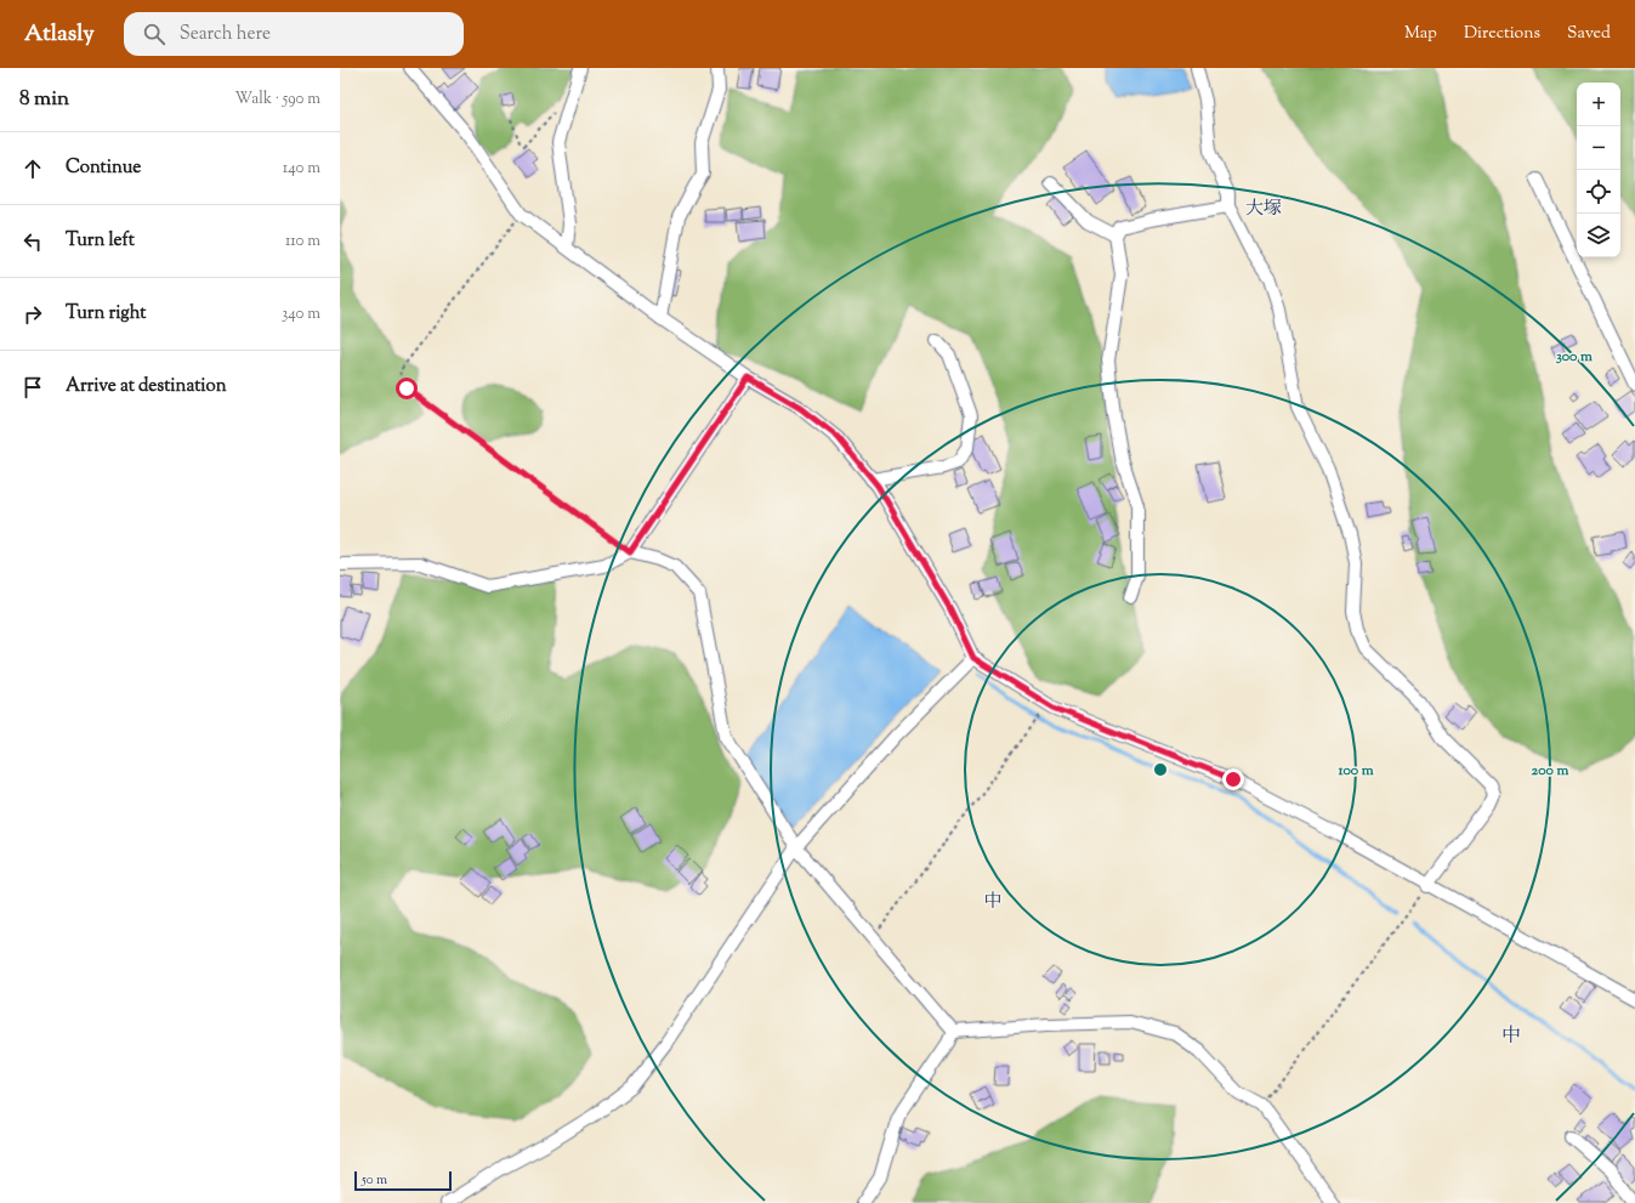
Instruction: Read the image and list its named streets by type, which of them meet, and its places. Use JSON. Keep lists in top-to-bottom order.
{
  "districts": ["大塚", "中", "中"],
  "scale_bar": "50 m",
  "page": {
    "header": "Atlasly",
    "search": "Search here",
    "nav": ["Map", "Directions", "Saved"],
    "heading": ["8 min", "Walk · 590 m"],
    "map_buttons": ["+", "−"],
    "list": [
      ["Continue", "140 m"],
      ["Turn left", "110 m"],
      ["Turn right", "340 m"],
      "Arrive at destination"
    ],
    "scale": "50 m"
  },
  "rings": ["300 m", "100 m", "200 m"]
}
